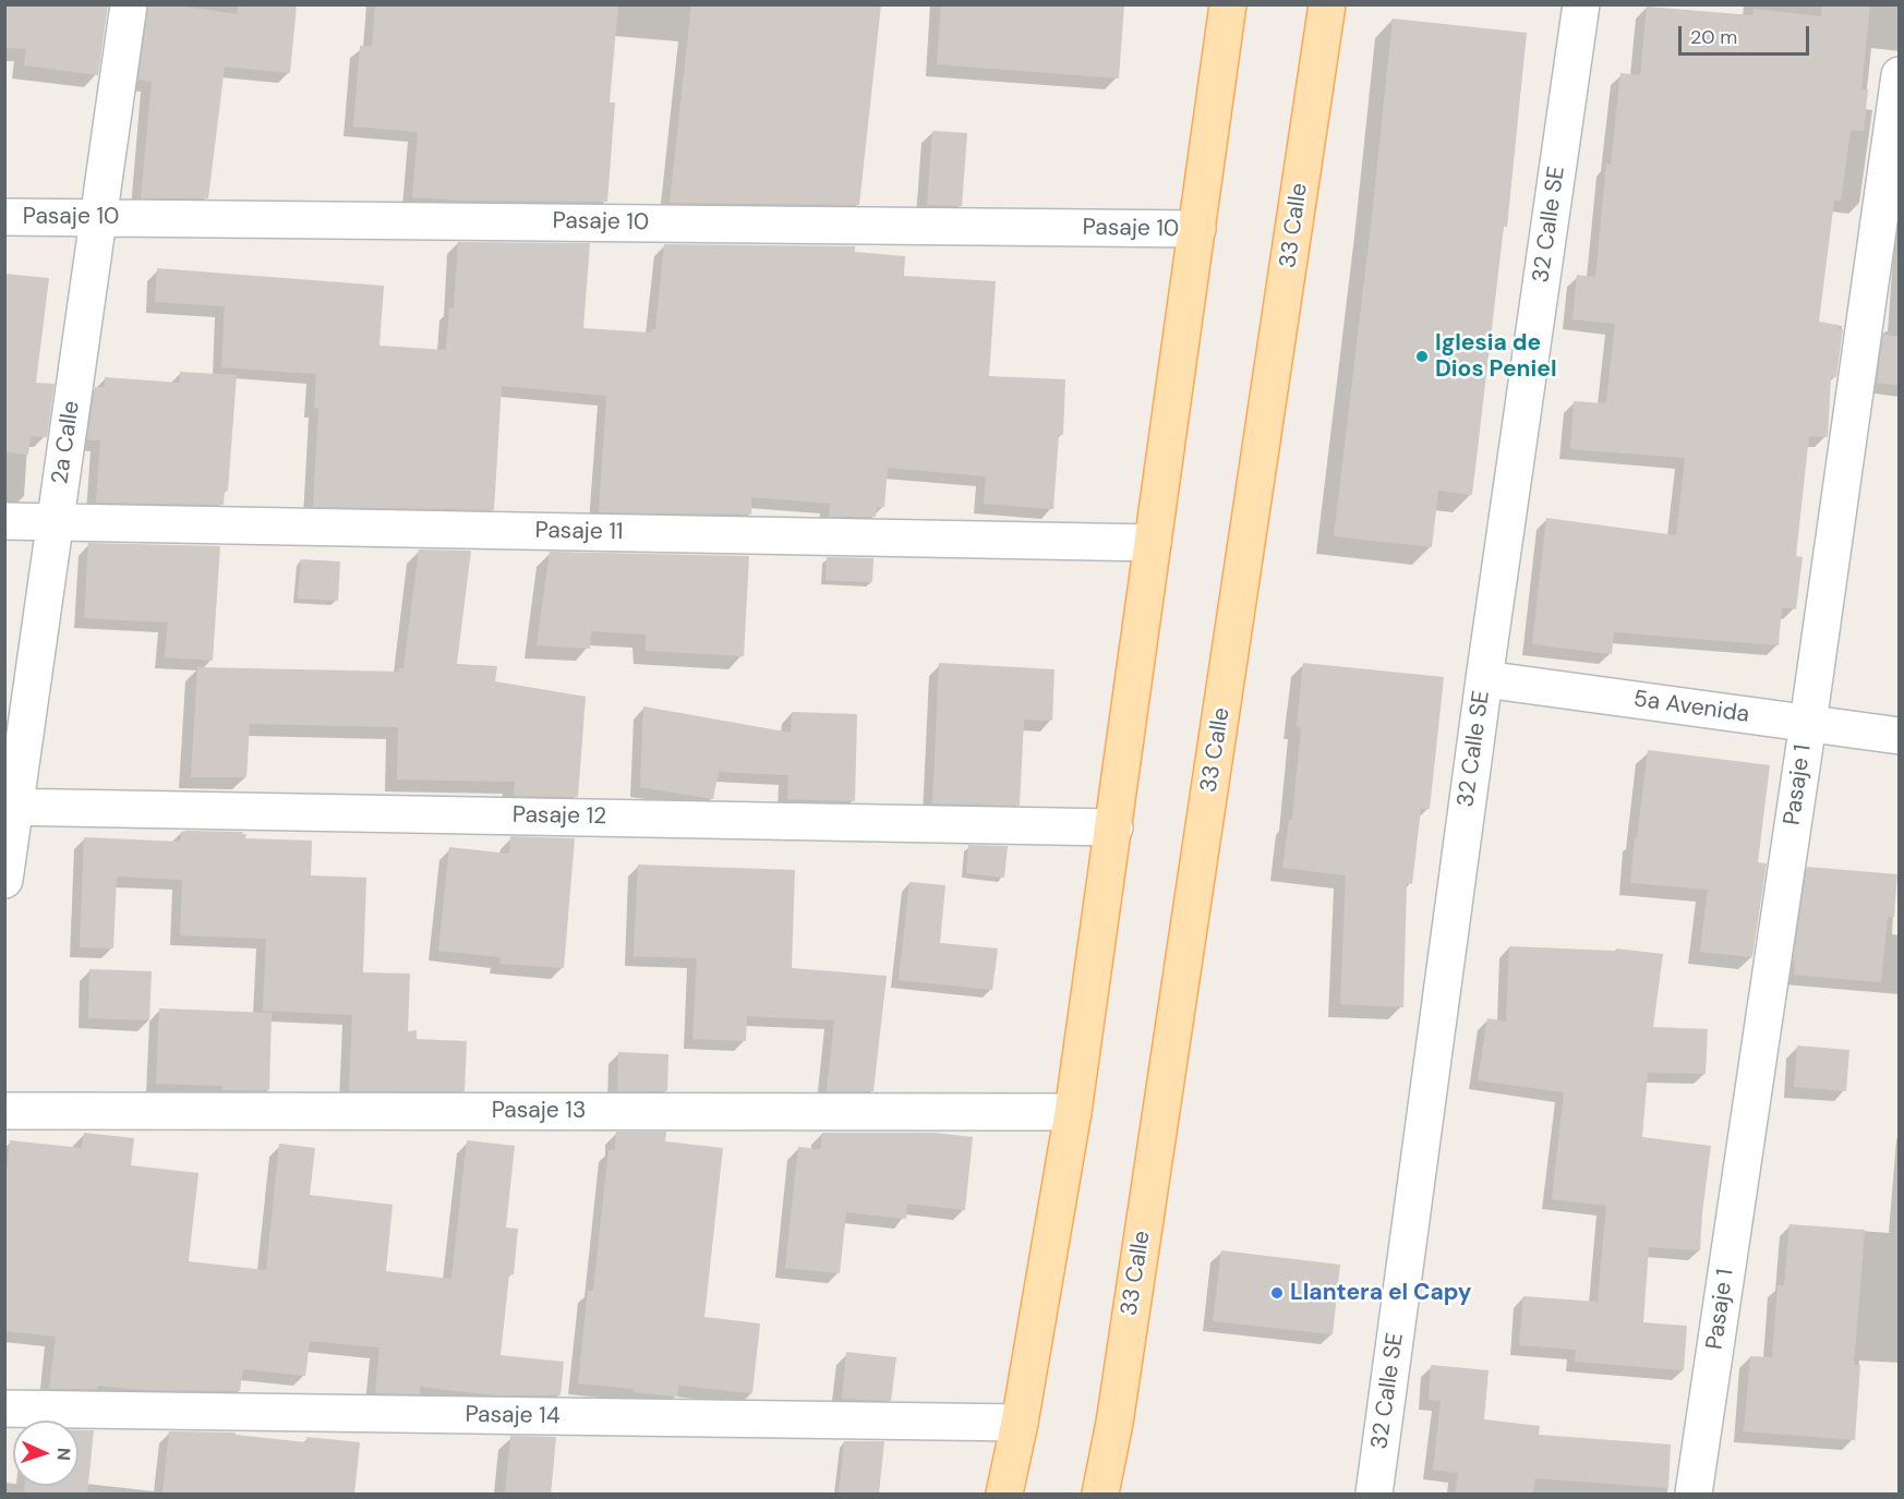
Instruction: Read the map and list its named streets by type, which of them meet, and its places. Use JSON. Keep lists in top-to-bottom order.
{
  "streets": {
    "main road": ["33 Calle"],
    "street": [
      "Pasaje 10",
      "32 Calle SE",
      "2a Calle",
      "Pasaje 11",
      "5a Avenida",
      "Pasaje 1",
      "Pasaje 12",
      "Pasaje 13",
      "Pasaje 14"
    ]
  },
  "crossings": [
    ["Pasaje 10", "2a Calle"],
    ["32 Calle SE", "5a Avenida"],
    ["2a Calle", "Pasaje 11"],
    ["2a Calle", "Pasaje 12"],
    ["5a Avenida", "Pasaje 1"]
  ],
  "places": ["Iglesia de Dios Peniel", "Llantera el Capy"],
  "scale_bar": "20 m",
  "north": "right"
}
